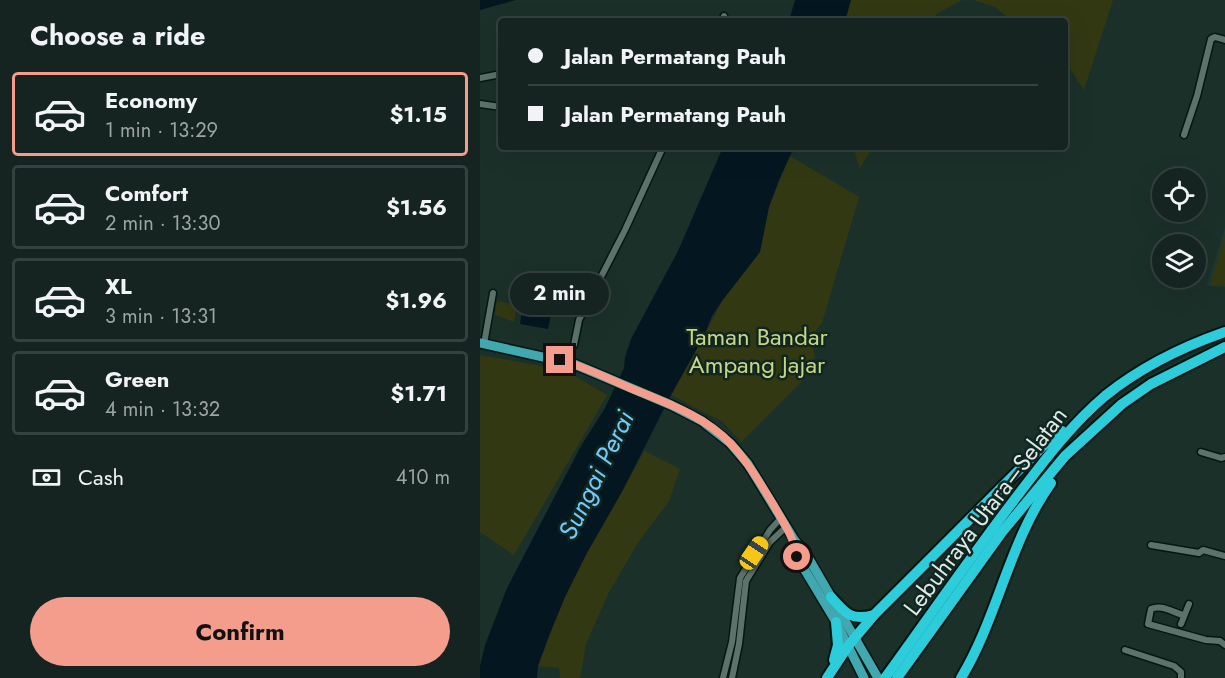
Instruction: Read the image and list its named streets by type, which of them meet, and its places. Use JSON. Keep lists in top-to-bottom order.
{
  "streets": {
    "highway": ["Lebuhraya Utara–Selatan"]
  },
  "water": ["Sungai Perai"],
  "parks": ["Taman Bandar Ampang Jajar"],
  "page": {
    "heading": "Choose a ride",
    "banner": ["Jalan Permatang Pauh", "Jalan Permatang Pauh"],
    "list": [
      {
        "name": "Economy",
        "note": "1 min · 13:29",
        "value": "$1.15"
      },
      {
        "name": "Comfort",
        "note": "2 min · 13:30",
        "value": "$1.56"
      },
      {
        "name": "XL",
        "note": "3 min · 13:31",
        "value": "$1.96"
      },
      {
        "name": "Green",
        "note": "4 min · 13:32",
        "value": "$1.71"
      }
    ],
    "bubble": "2 min",
    "pay": ["Cash", "410 m"],
    "buttons": "Confirm"
  }
}
